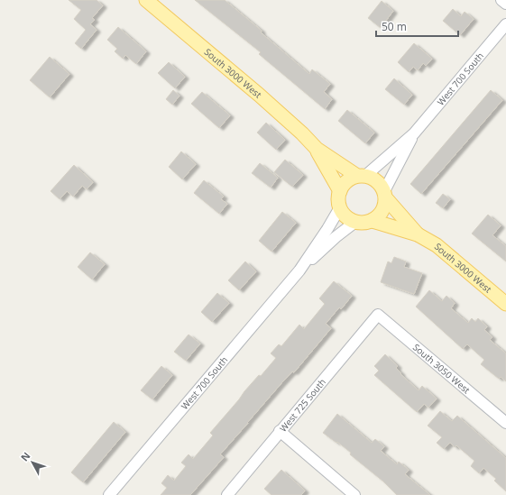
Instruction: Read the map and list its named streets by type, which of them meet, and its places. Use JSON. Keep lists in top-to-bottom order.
{
  "streets": {
    "main road": ["South 3000 West"],
    "street": ["West 700 South", "South 3050 West", "West 725 South"]
  },
  "crossings": [
    ["South 3000 West", "West 700 South"],
    ["South 3050 West", "West 725 South"]
  ],
  "scale_bar": "50 m",
  "north": "top left"
}
